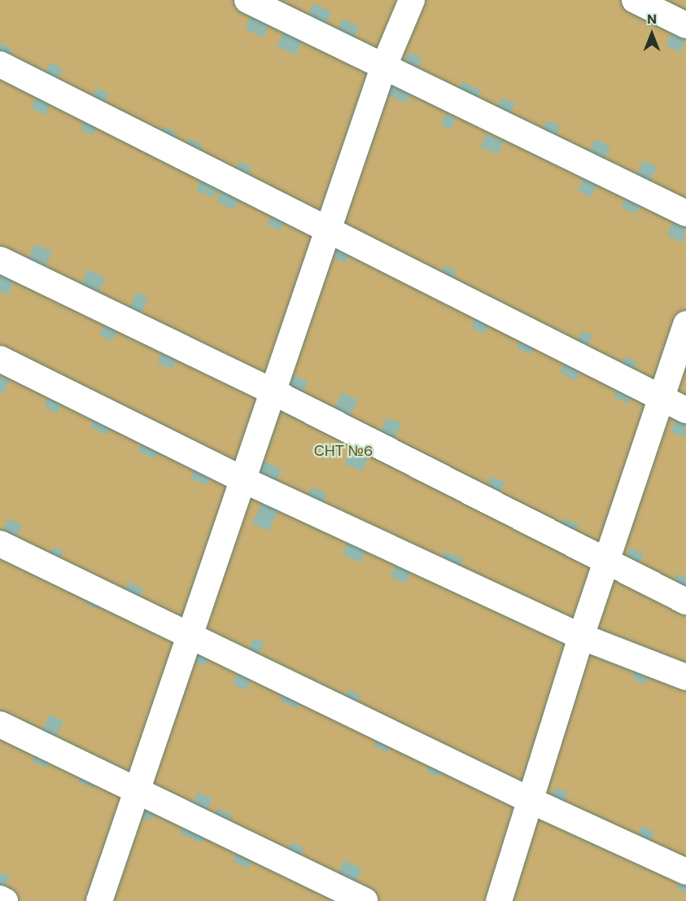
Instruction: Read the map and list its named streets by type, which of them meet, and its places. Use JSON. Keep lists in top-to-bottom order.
{
  "parks": ["СНТ №6"],
  "north": "top"
}
